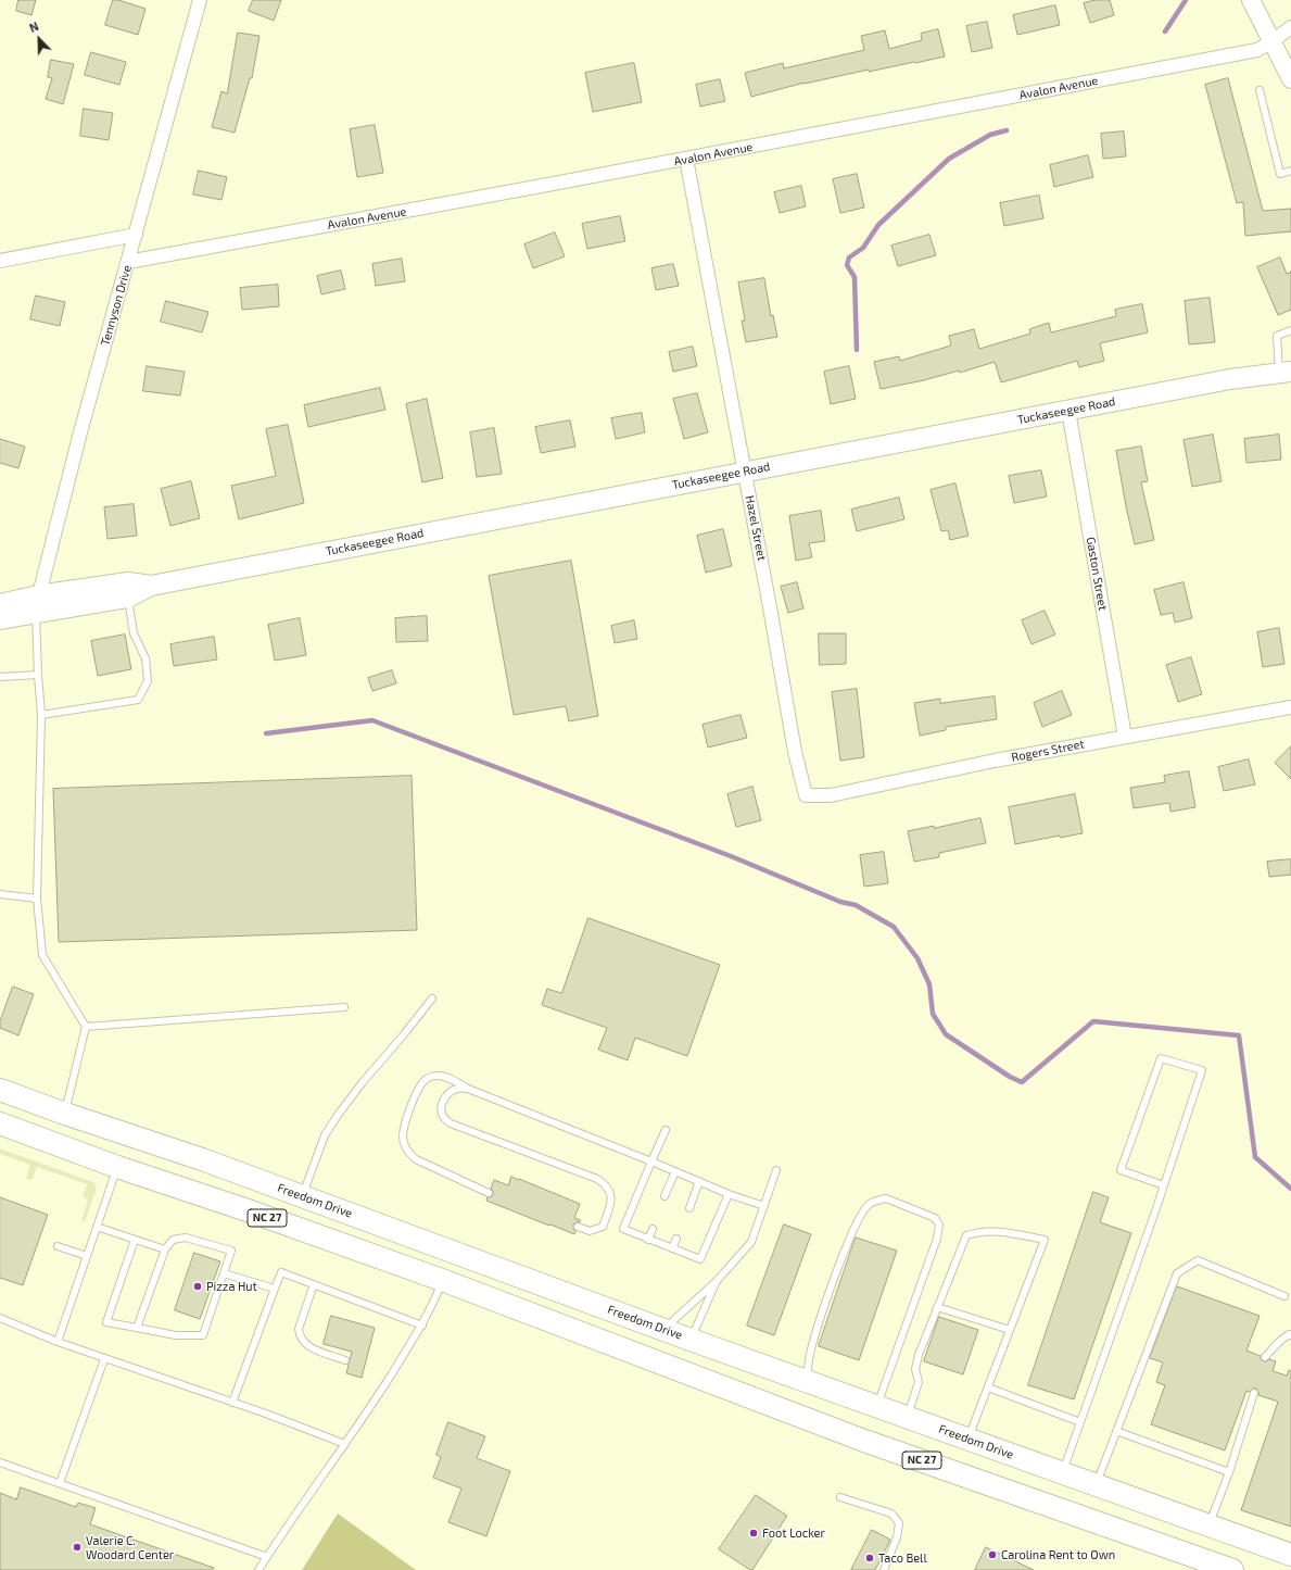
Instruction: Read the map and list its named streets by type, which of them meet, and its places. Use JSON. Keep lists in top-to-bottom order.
{
  "streets": {
    "main road": ["Tuckaseegee Road", "Freedom Drive", "NC 27"],
    "street": [
      "Avalon Avenue",
      "Tennyson Drive",
      "Hazel Street",
      "Gaston Street",
      "Rogers Street"
    ]
  },
  "crossings": [
    ["Avalon Avenue", "Tennyson Drive"],
    ["Avalon Avenue", "Hazel Street"],
    ["Tennyson Drive", "Tuckaseegee Road"],
    ["Tuckaseegee Road", "Hazel Street"],
    ["Tuckaseegee Road", "Gaston Street"],
    ["Hazel Street", "Rogers Street"],
    ["Gaston Street", "Rogers Street"]
  ],
  "places": [
    "Pizza Hut",
    "Foot Locker",
    "Valerie C. Woodard Center",
    "Carolina Rent to Own",
    "Taco Bell"
  ],
  "north": "top left"
}
